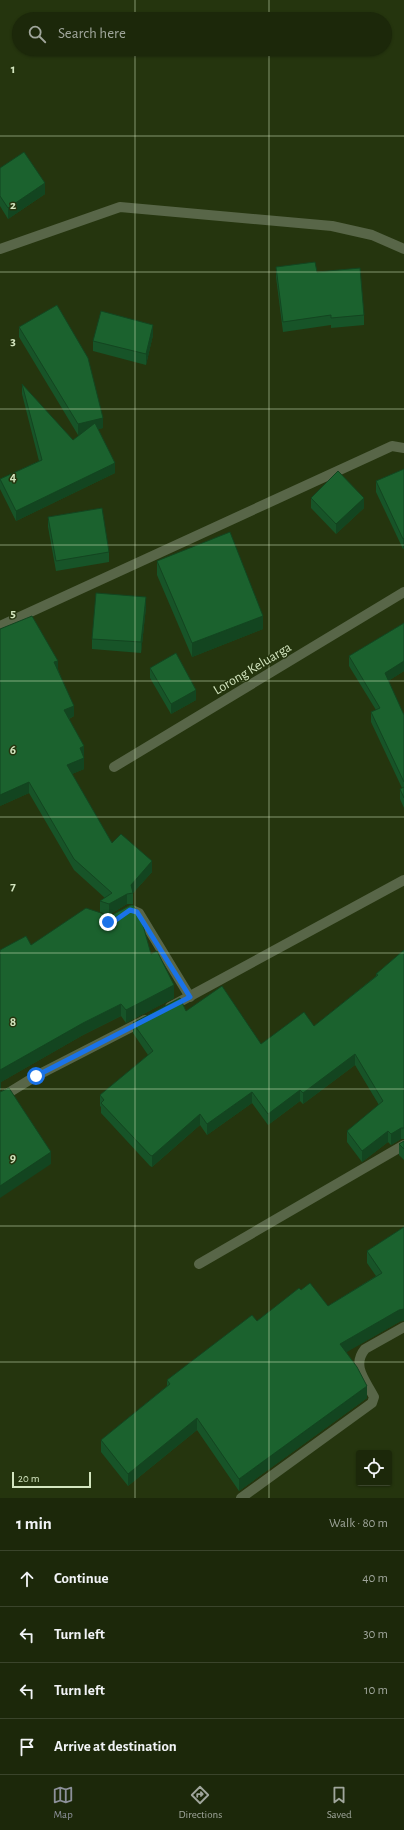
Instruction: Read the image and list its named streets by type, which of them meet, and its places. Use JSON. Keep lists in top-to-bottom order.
{
  "streets": {
    "street": ["Lorong Keluarga"]
  },
  "scale_bar": "20 m",
  "page": {
    "search": "Search here",
    "scale": "20 m",
    "heading": ["1 min", "Walk · 80 m"],
    "list": [
      ["Continue", "40 m"],
      ["Turn left", "30 m"],
      ["Turn left", "10 m"],
      "Arrive at destination"
    ],
    "nav": ["Map", "Directions", "Saved"]
  },
  "grid": {
    "rows": [
      "1",
      "2",
      "3",
      "4",
      "5",
      "6",
      "7",
      "8",
      "9"
    ]
  }
}
